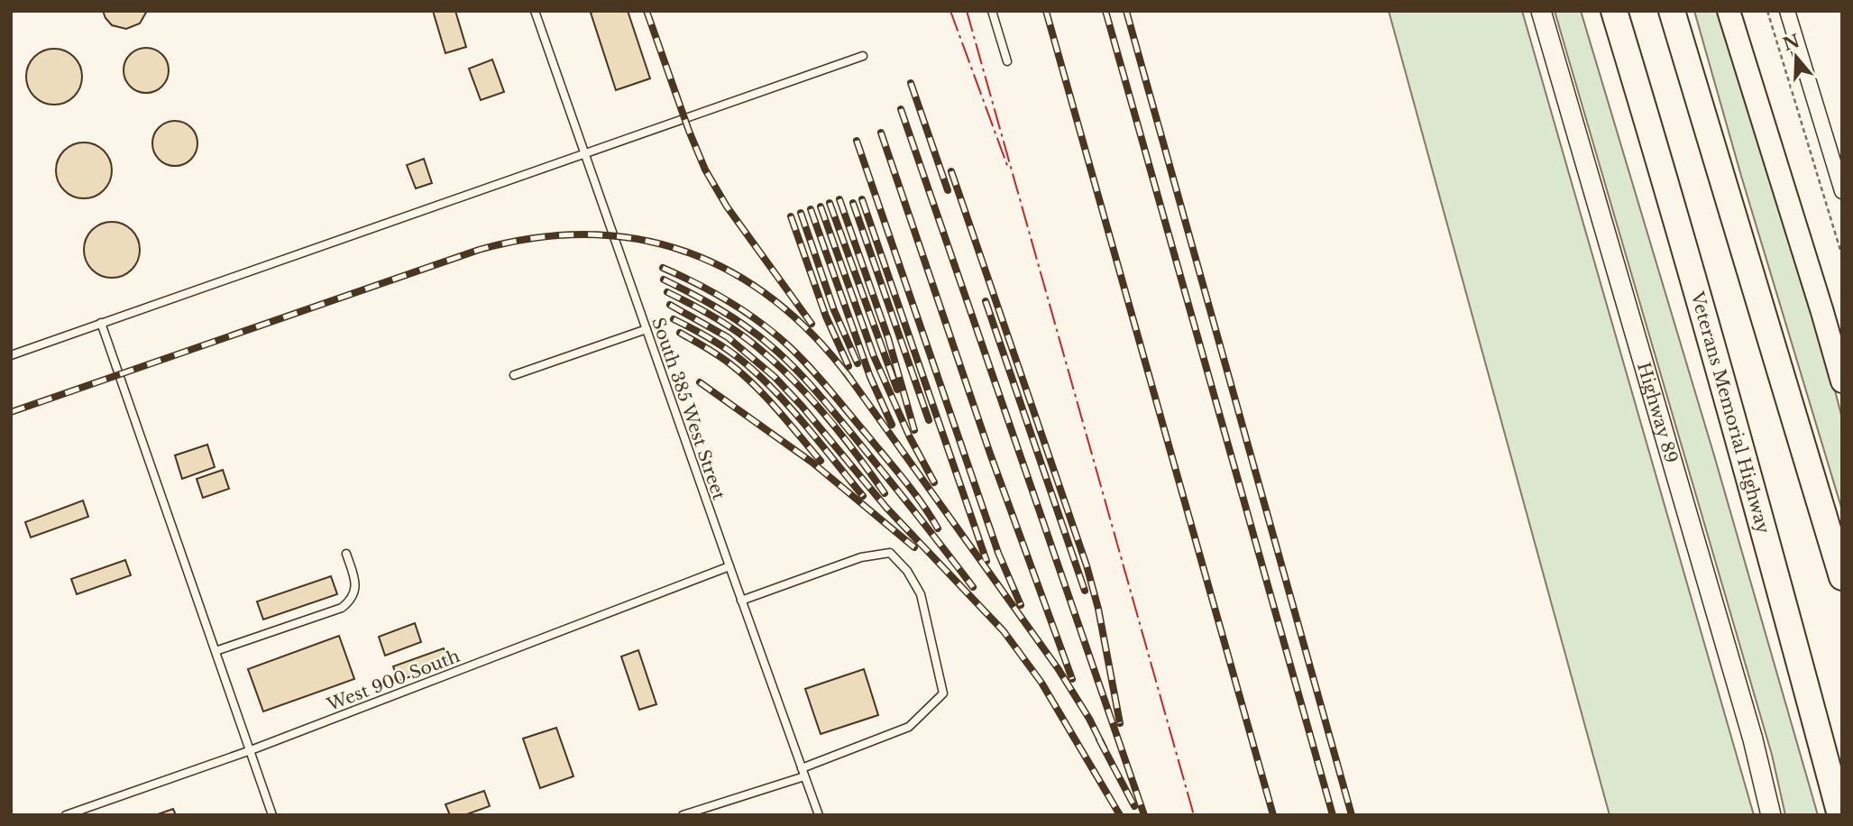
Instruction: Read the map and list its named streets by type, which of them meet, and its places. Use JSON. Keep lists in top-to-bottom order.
{
  "streets": {
    "highway": ["Veterans Memorial Highway"],
    "main road": ["Highway 89"],
    "lane": ["South 385 West Street", "West 900 South"]
  },
  "crossings": [
    ["South 385 West Street", "West 900 South"]
  ],
  "north": "top"
}
